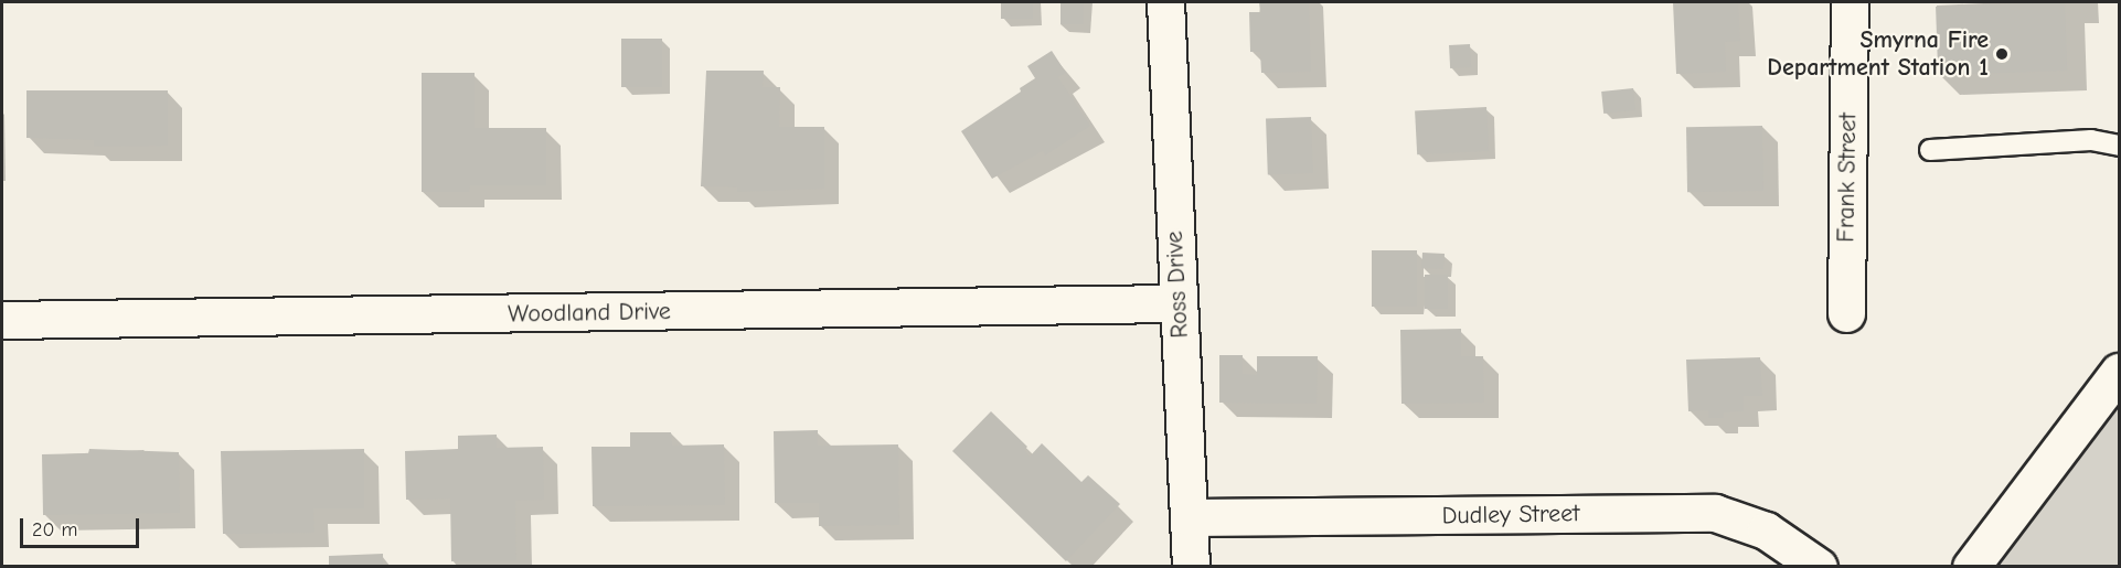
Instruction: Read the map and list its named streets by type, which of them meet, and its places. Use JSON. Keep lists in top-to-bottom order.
{
  "streets": {
    "street": [
      "Frank Street",
      "Ross Drive",
      "Woodland Drive",
      "Dudley Street"
    ]
  },
  "crossings": [
    ["Ross Drive", "Woodland Drive"],
    ["Ross Drive", "Dudley Street"]
  ],
  "places": ["Smyrna Fire Department Station 1"],
  "scale_bar": "20 m"
}
